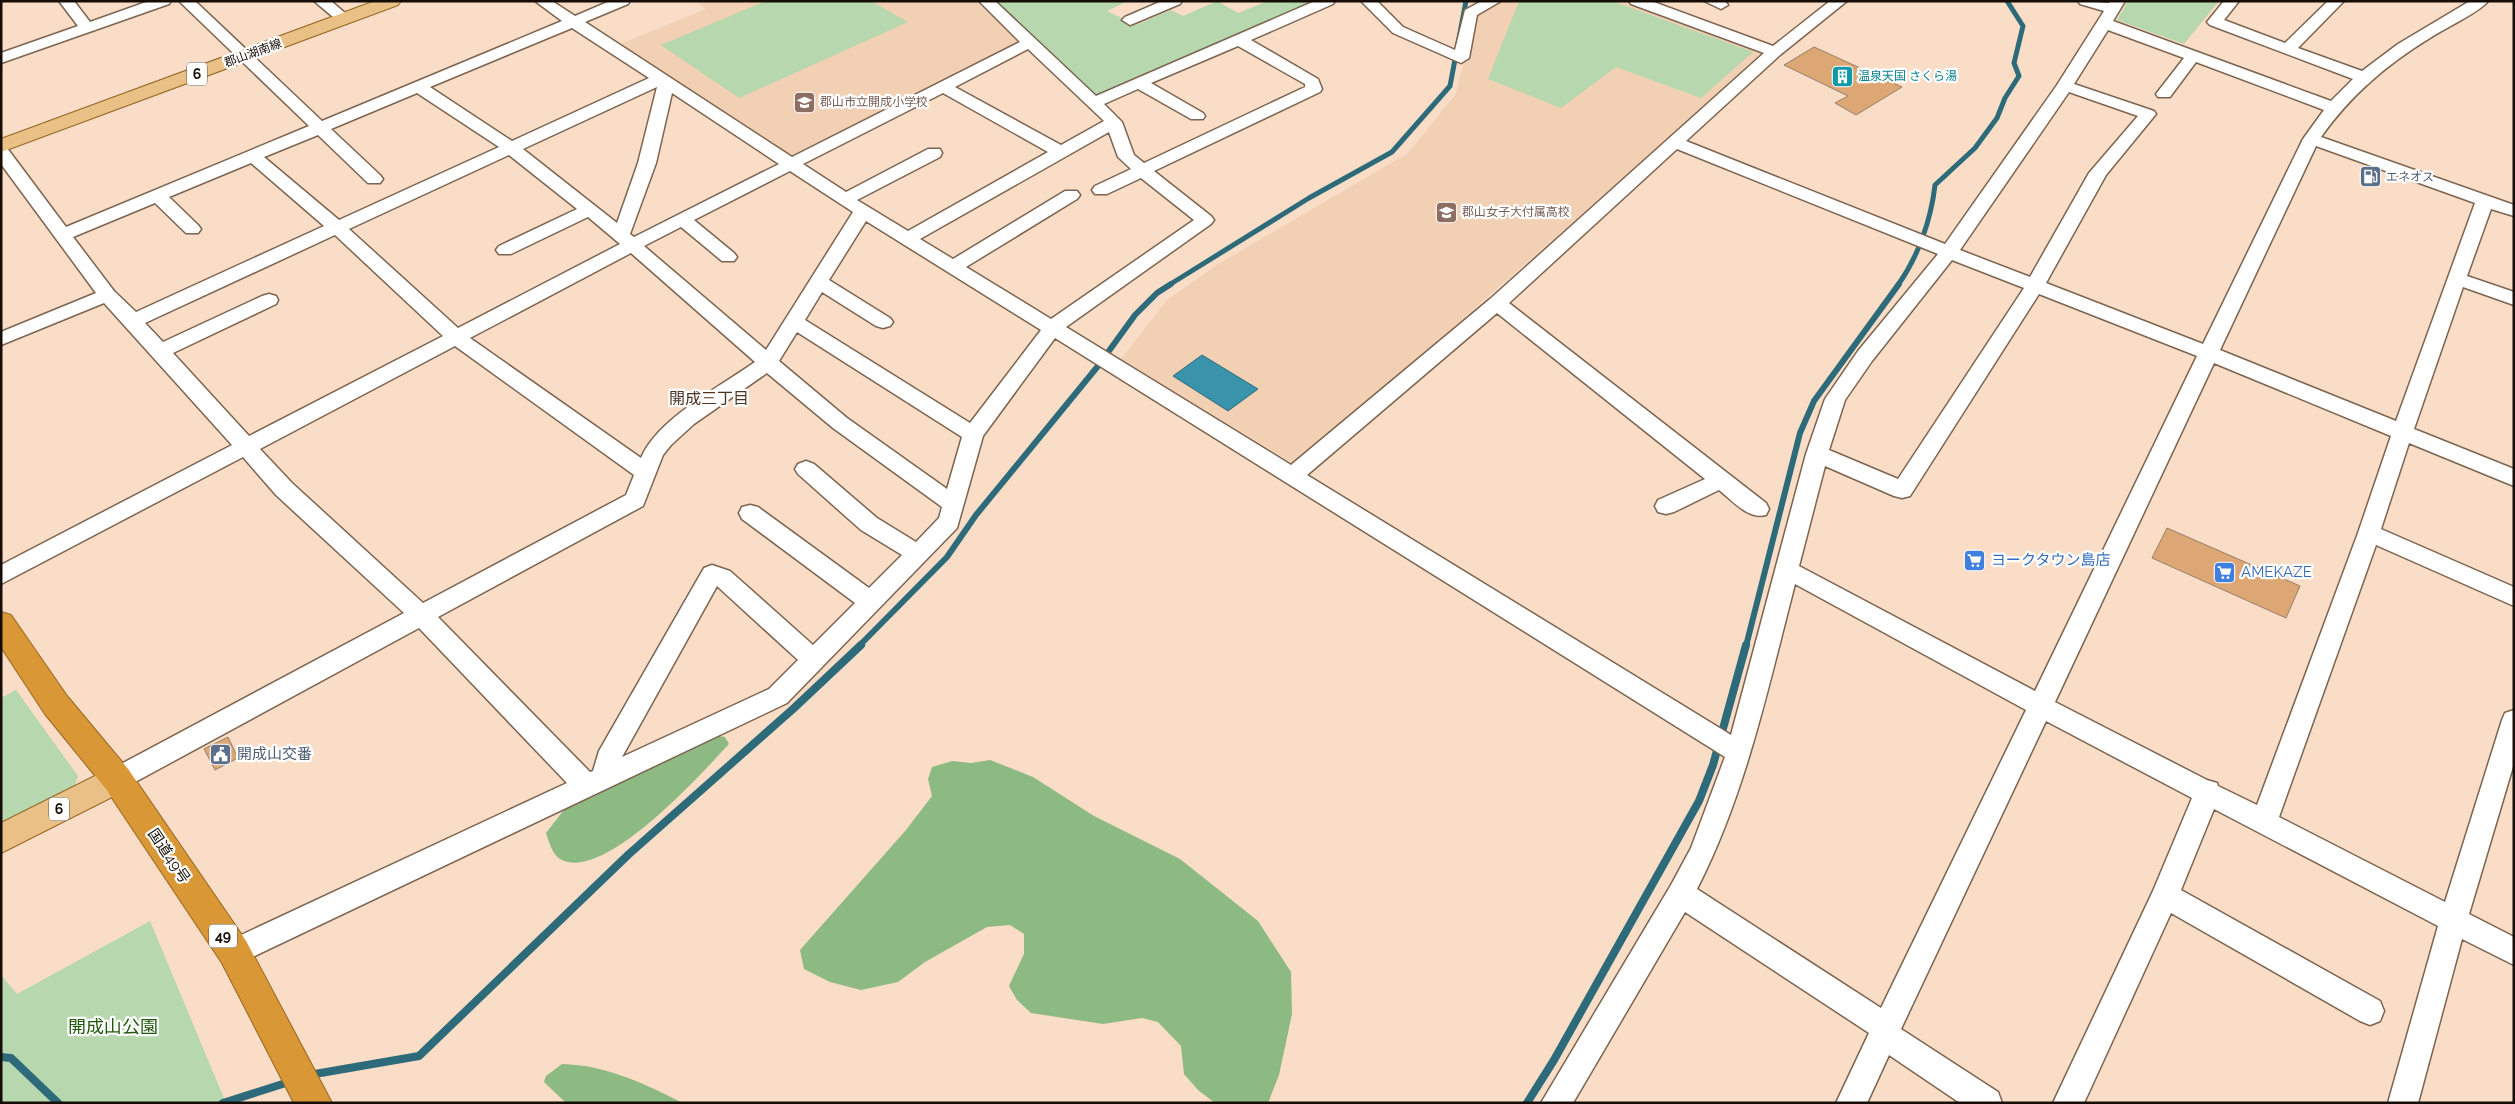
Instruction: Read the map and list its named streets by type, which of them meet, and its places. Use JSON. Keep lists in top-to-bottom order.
{
  "streets": {
    "highway": ["国道49号", "49"],
    "main road": ["郡山湖南線", "6"]
  },
  "crossings": [
    ["6", "国道49号"]
  ],
  "districts": ["開成三丁目"],
  "parks": ["開成山公園"],
  "places": {
    "building": ["温泉天国 さくら湯"],
    "school or university": ["郡山市立開成小学校", "郡山女子大付属高校"],
    "fuel station": ["エネオス"],
    "supermarket": ["ヨークタウン島店", "AMEKAZE"],
    "public building": ["開成山交番"]
  }
}
